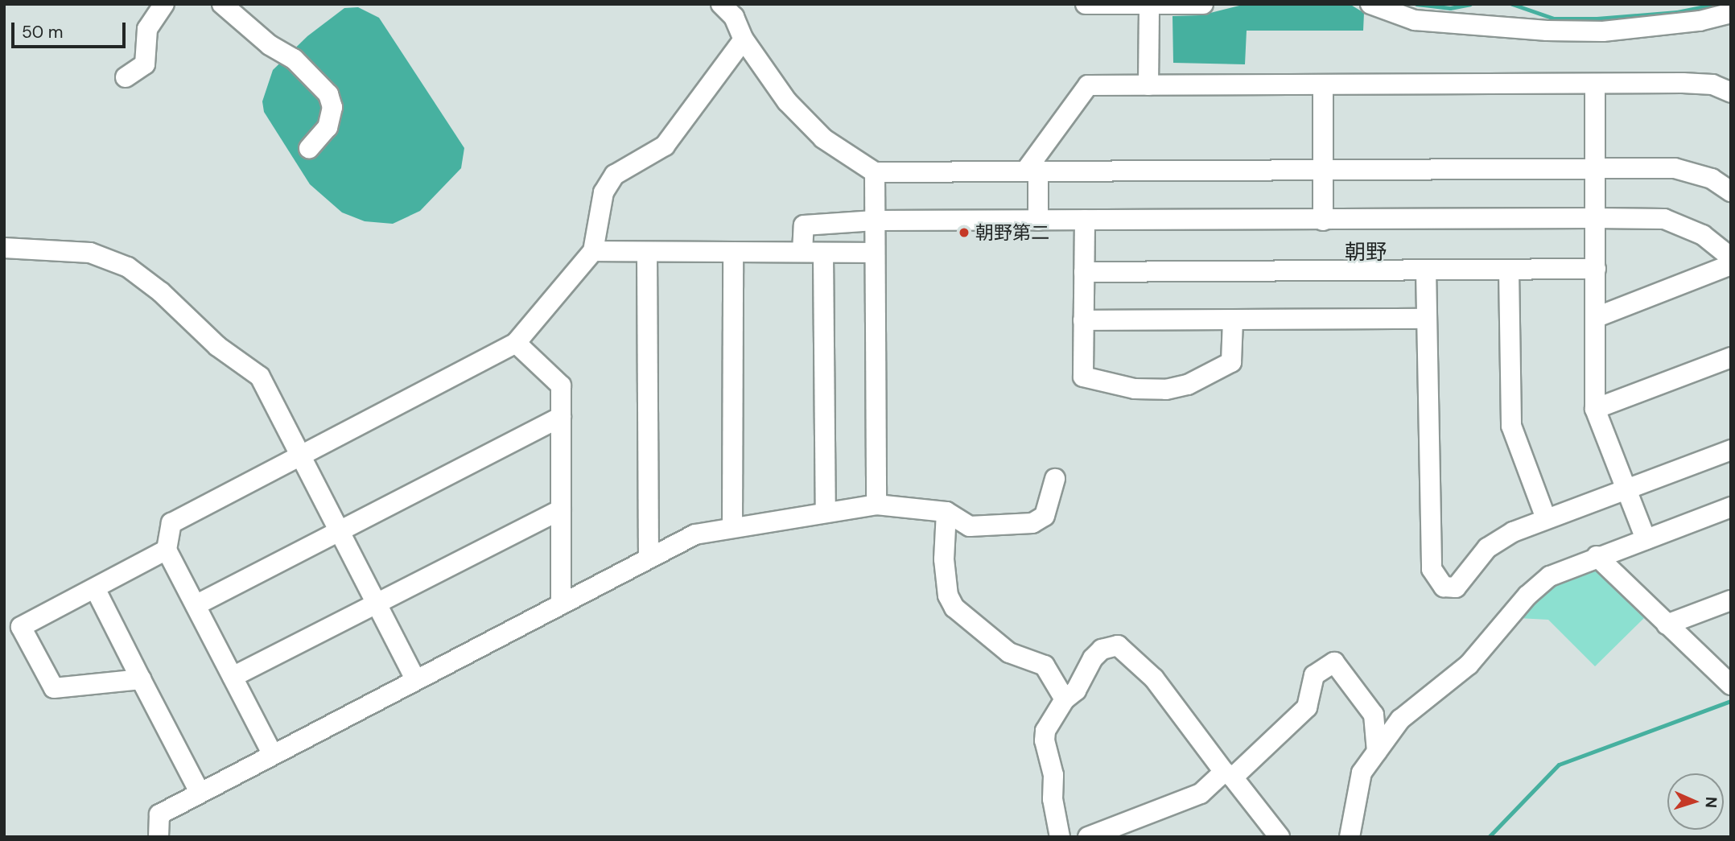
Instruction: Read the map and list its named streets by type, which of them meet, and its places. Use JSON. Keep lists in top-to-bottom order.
{
  "districts": ["朝野"],
  "places": ["朝野第二"],
  "scale_bar": "50 m",
  "north": "right"
}
